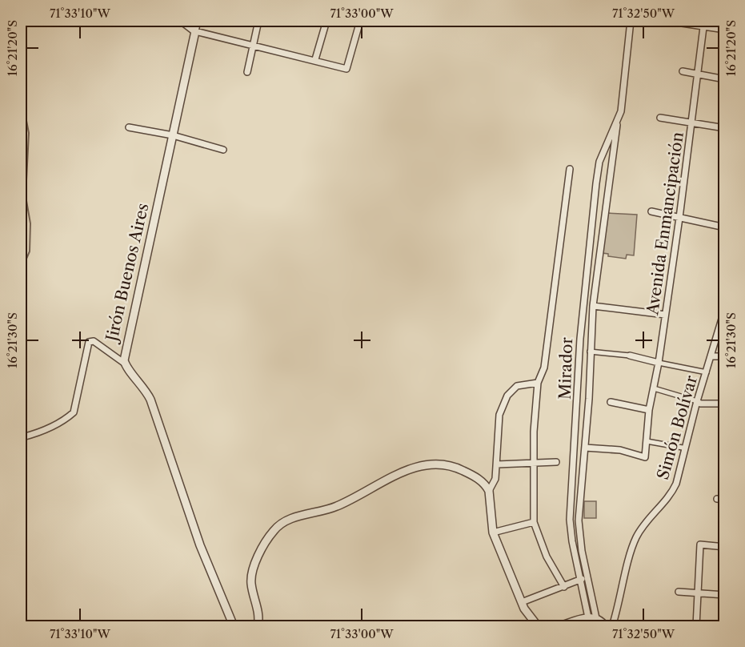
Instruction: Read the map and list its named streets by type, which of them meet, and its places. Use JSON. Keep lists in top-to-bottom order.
{
  "streets": {
    "street": [
      "Avenida Enmancipación",
      "Jirón Buenos Aires",
      "Mirador",
      "Simón Bolívar"
    ]
  },
  "crossings": [
    ["Avenida Enmancipación", "Mirador"]
  ],
  "coordinates": [
    "71°33'10\"W",
    "71°33'00\"W",
    "71°32'50\"W",
    "16°21'20\"S",
    "16°21'30\"S"
  ]
}
